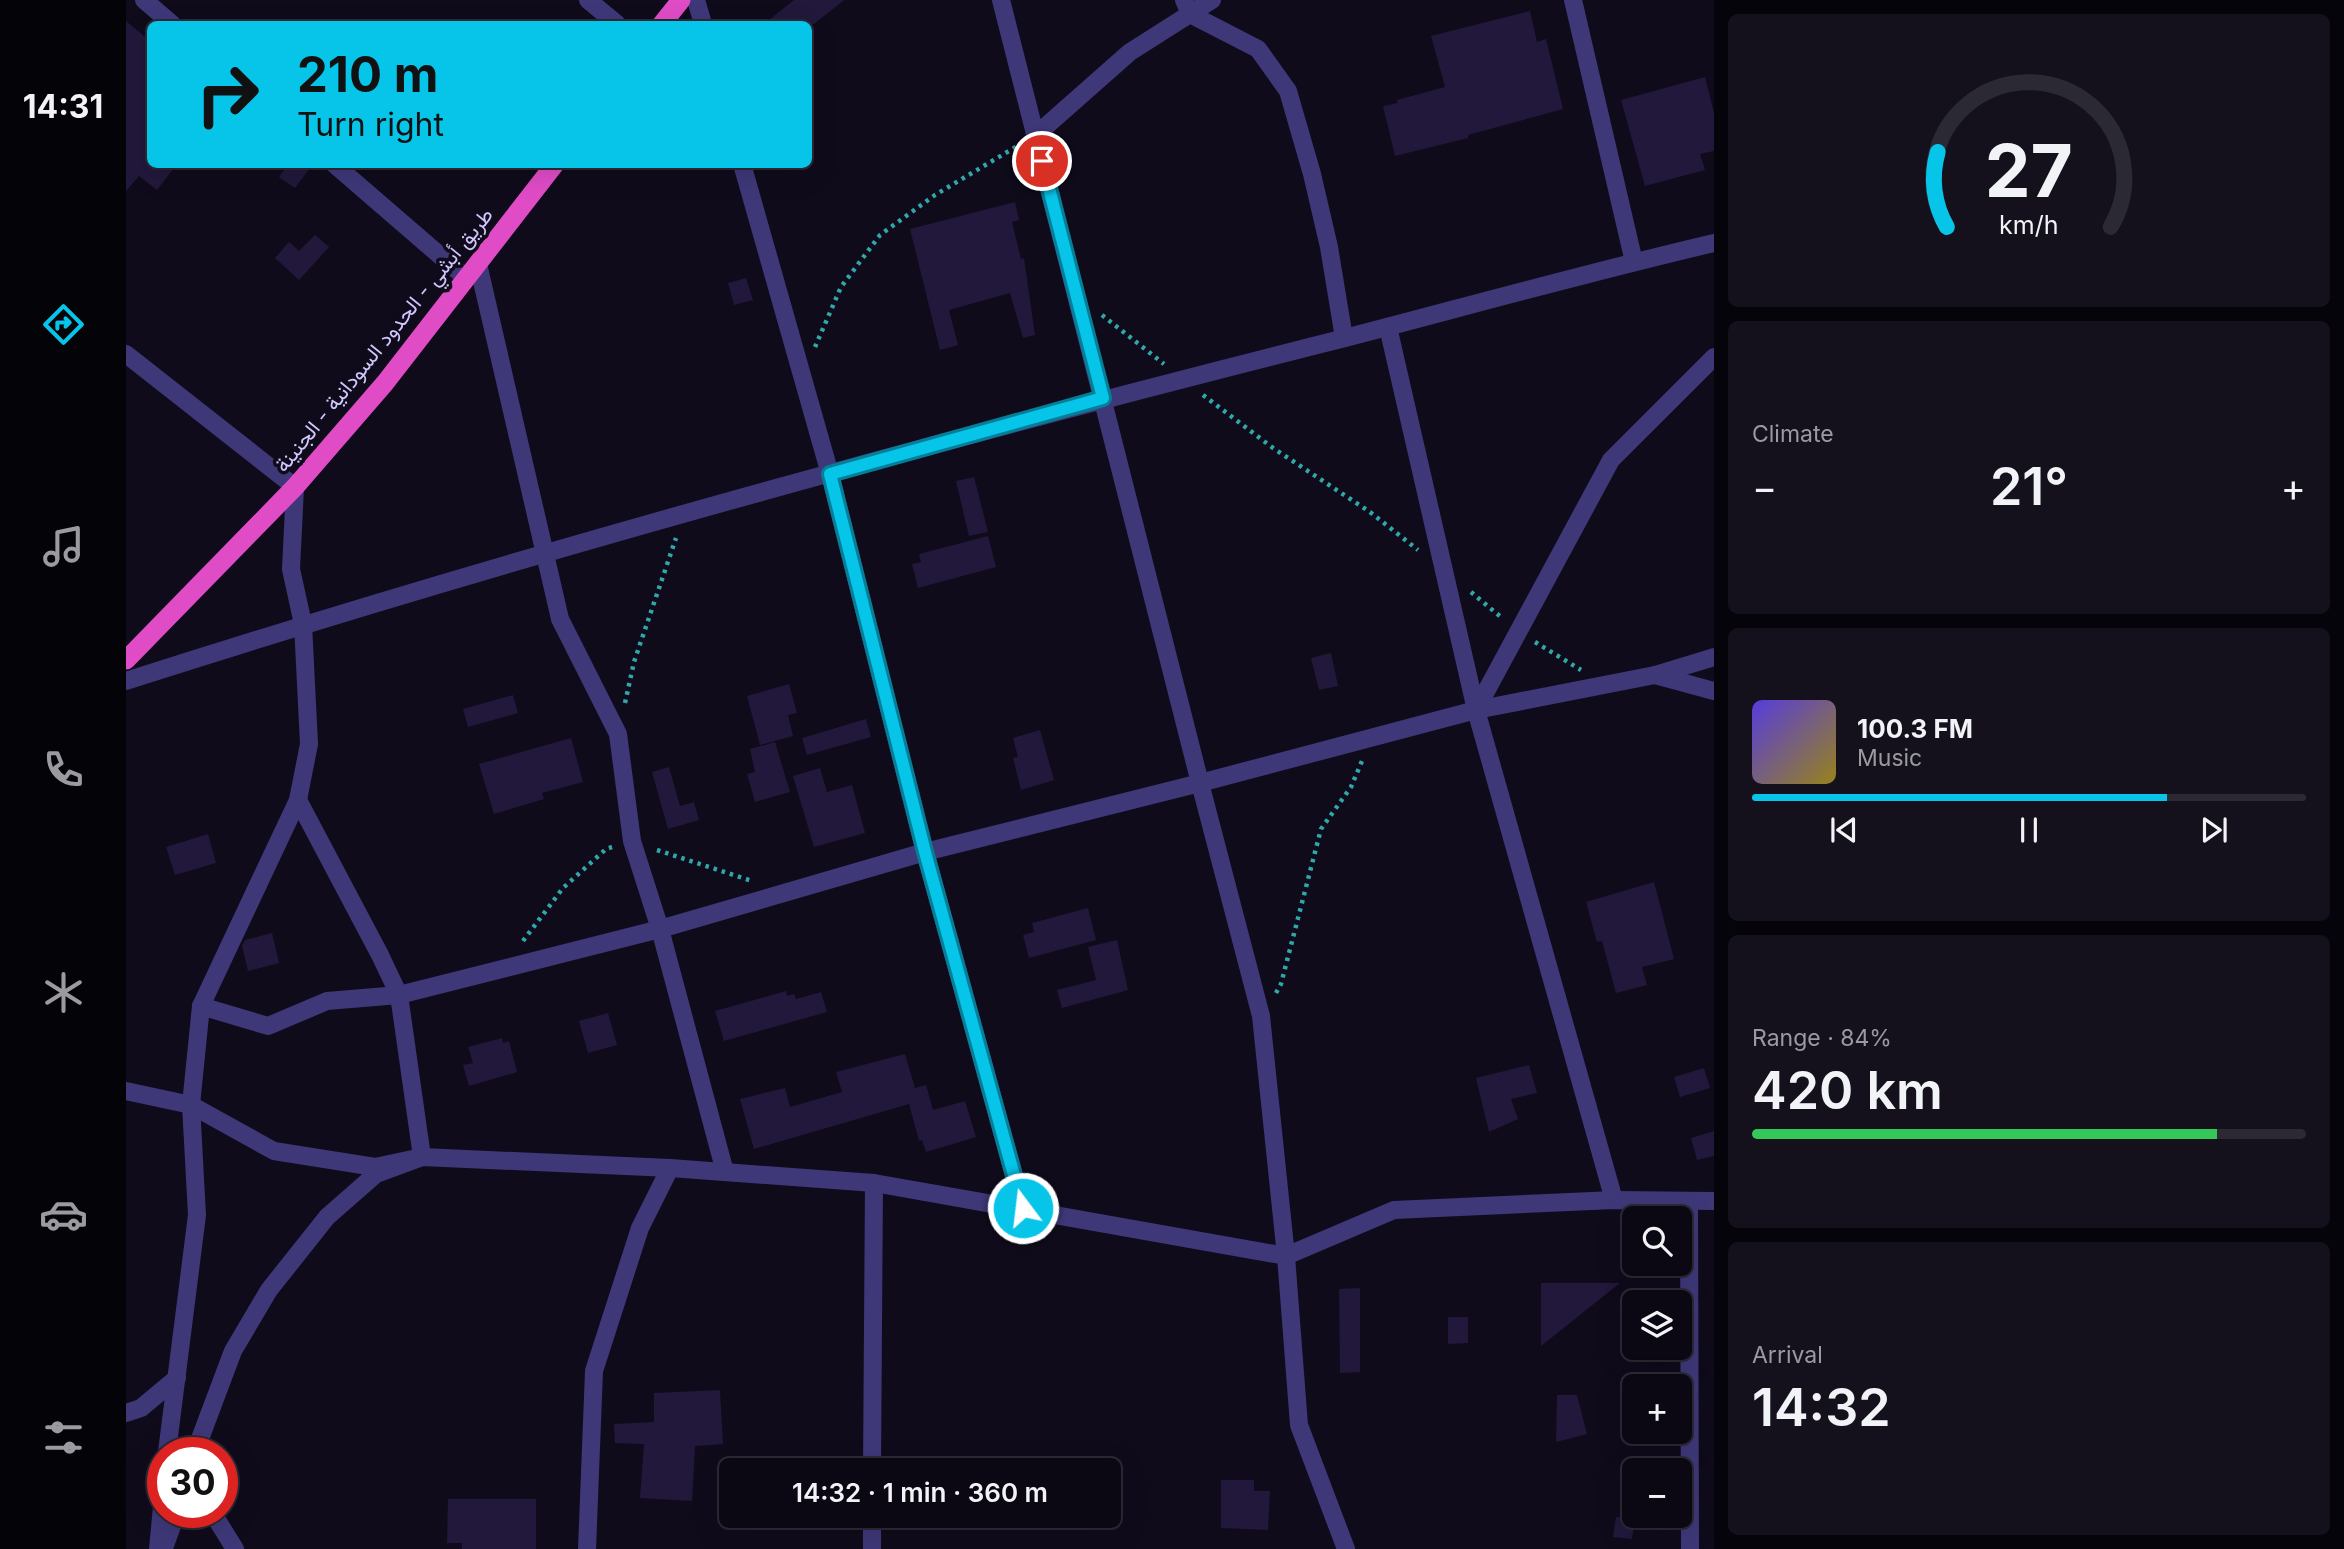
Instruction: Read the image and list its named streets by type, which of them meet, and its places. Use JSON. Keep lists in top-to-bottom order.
{
  "streets": {
    "highway": ["طريق أبشي - الحدود السودانية - الجنينة"]
  },
  "page": {
    "tabs": "14:31",
    "turn": ["210 m", "Turn right"],
    "tile": [
      "Climate",
      ["Range · 84%", "420 km"],
      ["Arrival", "14:32"]
    ],
    "heat": ["−", "21°", "+"],
    "song": ["100.3 FM", "Music"],
    "map_buttons": ["+", "−"],
    "limit": "30",
    "trip": "14:32 · 1 min · 360 m",
    "gauge": ["27", "km/h"]
  }
}
